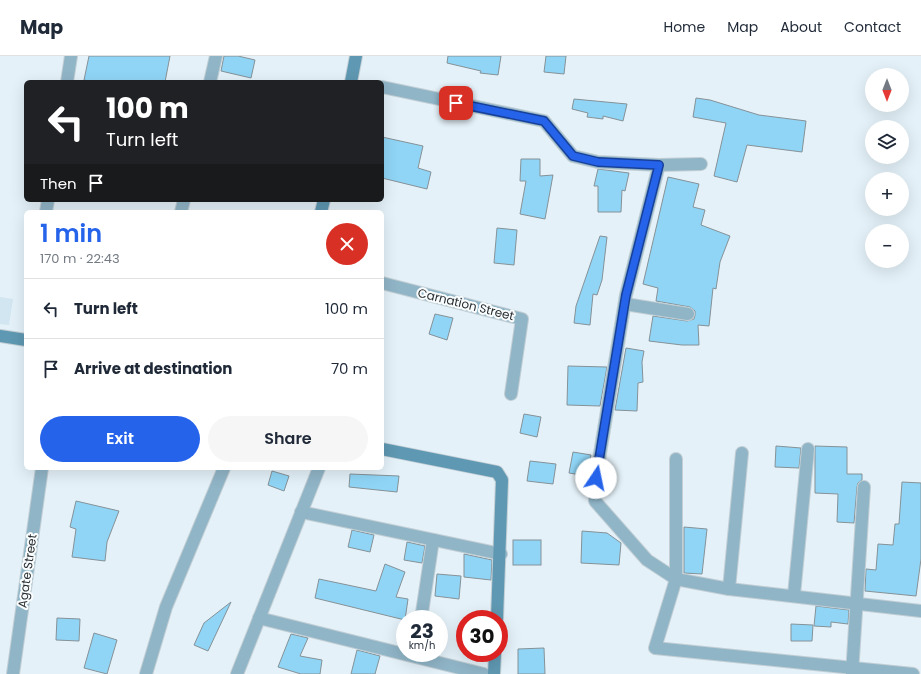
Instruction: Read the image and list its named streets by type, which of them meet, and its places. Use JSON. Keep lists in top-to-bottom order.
{
  "streets": {
    "street": ["Carnation Street", "Agate Street"]
  },
  "north": "bottom",
  "page": {
    "header": "Map",
    "nav": [
      "Home",
      "Map",
      "About",
      "Contact"
    ],
    "map_buttons": ["+", "−"],
    "turn": ["100 m", "Turn left"],
    "then": "Then",
    "heading": ["1 min", "170 m · 22:43"],
    "list": [
      {
        "name": "Turn left",
        "value": "100 m"
      },
      {
        "name": "Arrive at destination",
        "value": "70 m"
      }
    ],
    "buttons": ["Exit", "Share"],
    "speed": "23 km/h",
    "limit": "30"
  }
}
